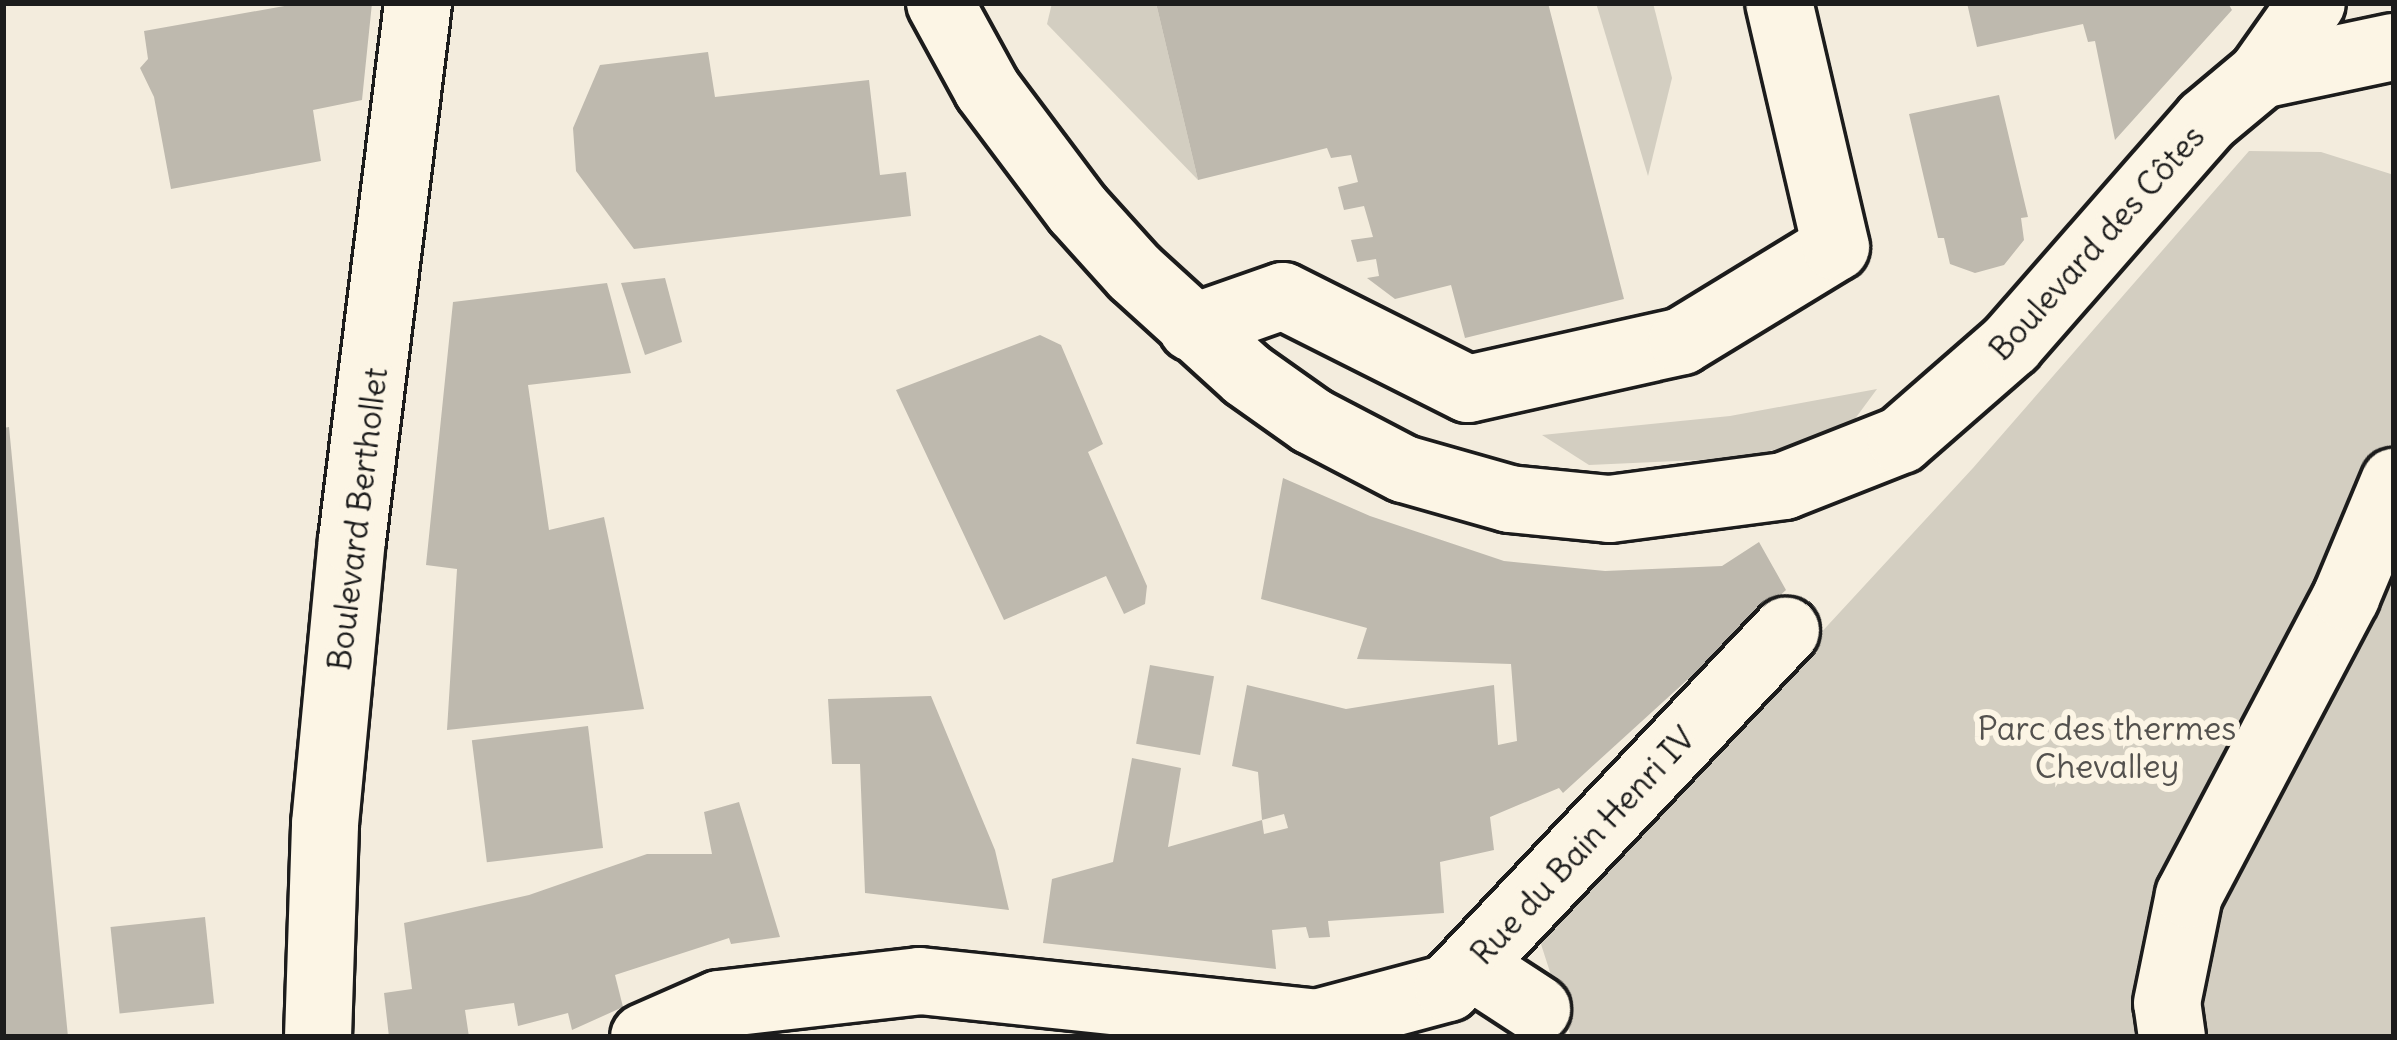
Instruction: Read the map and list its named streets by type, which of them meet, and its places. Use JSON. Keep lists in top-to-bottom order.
{
  "streets": {
    "main road": ["Boulevard des Côtes", "Boulevard Berthollet", "Rue du Bain Henri IV"]
  },
  "parks": ["Parc des thermes Chevalley"]
}
